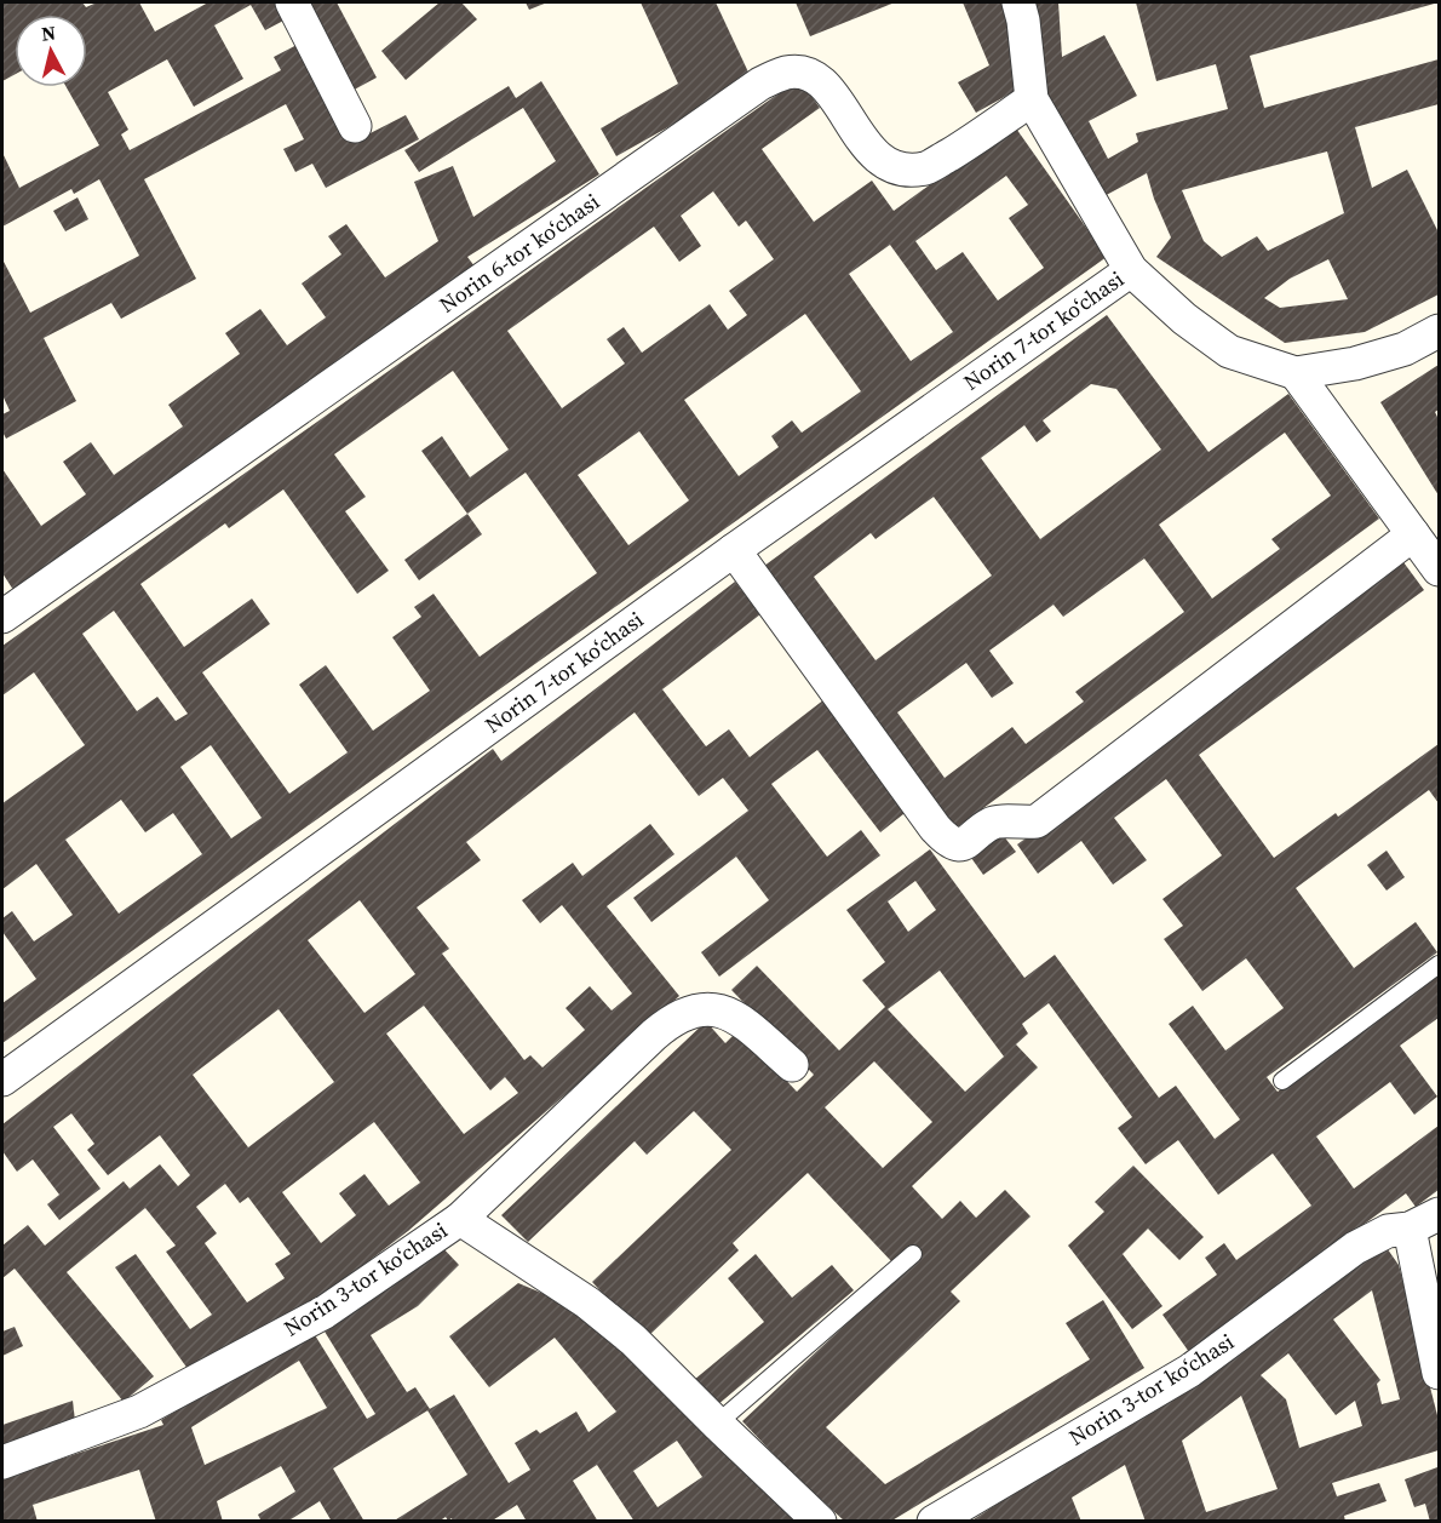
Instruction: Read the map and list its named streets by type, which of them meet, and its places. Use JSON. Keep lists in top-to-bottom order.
{
  "streets": {
    "street": ["Norin 6-tor koʻchasi", "Norin 7-tor koʻchasi", "Norin 3-tor koʻchasi"]
  },
  "north": "top"
}
